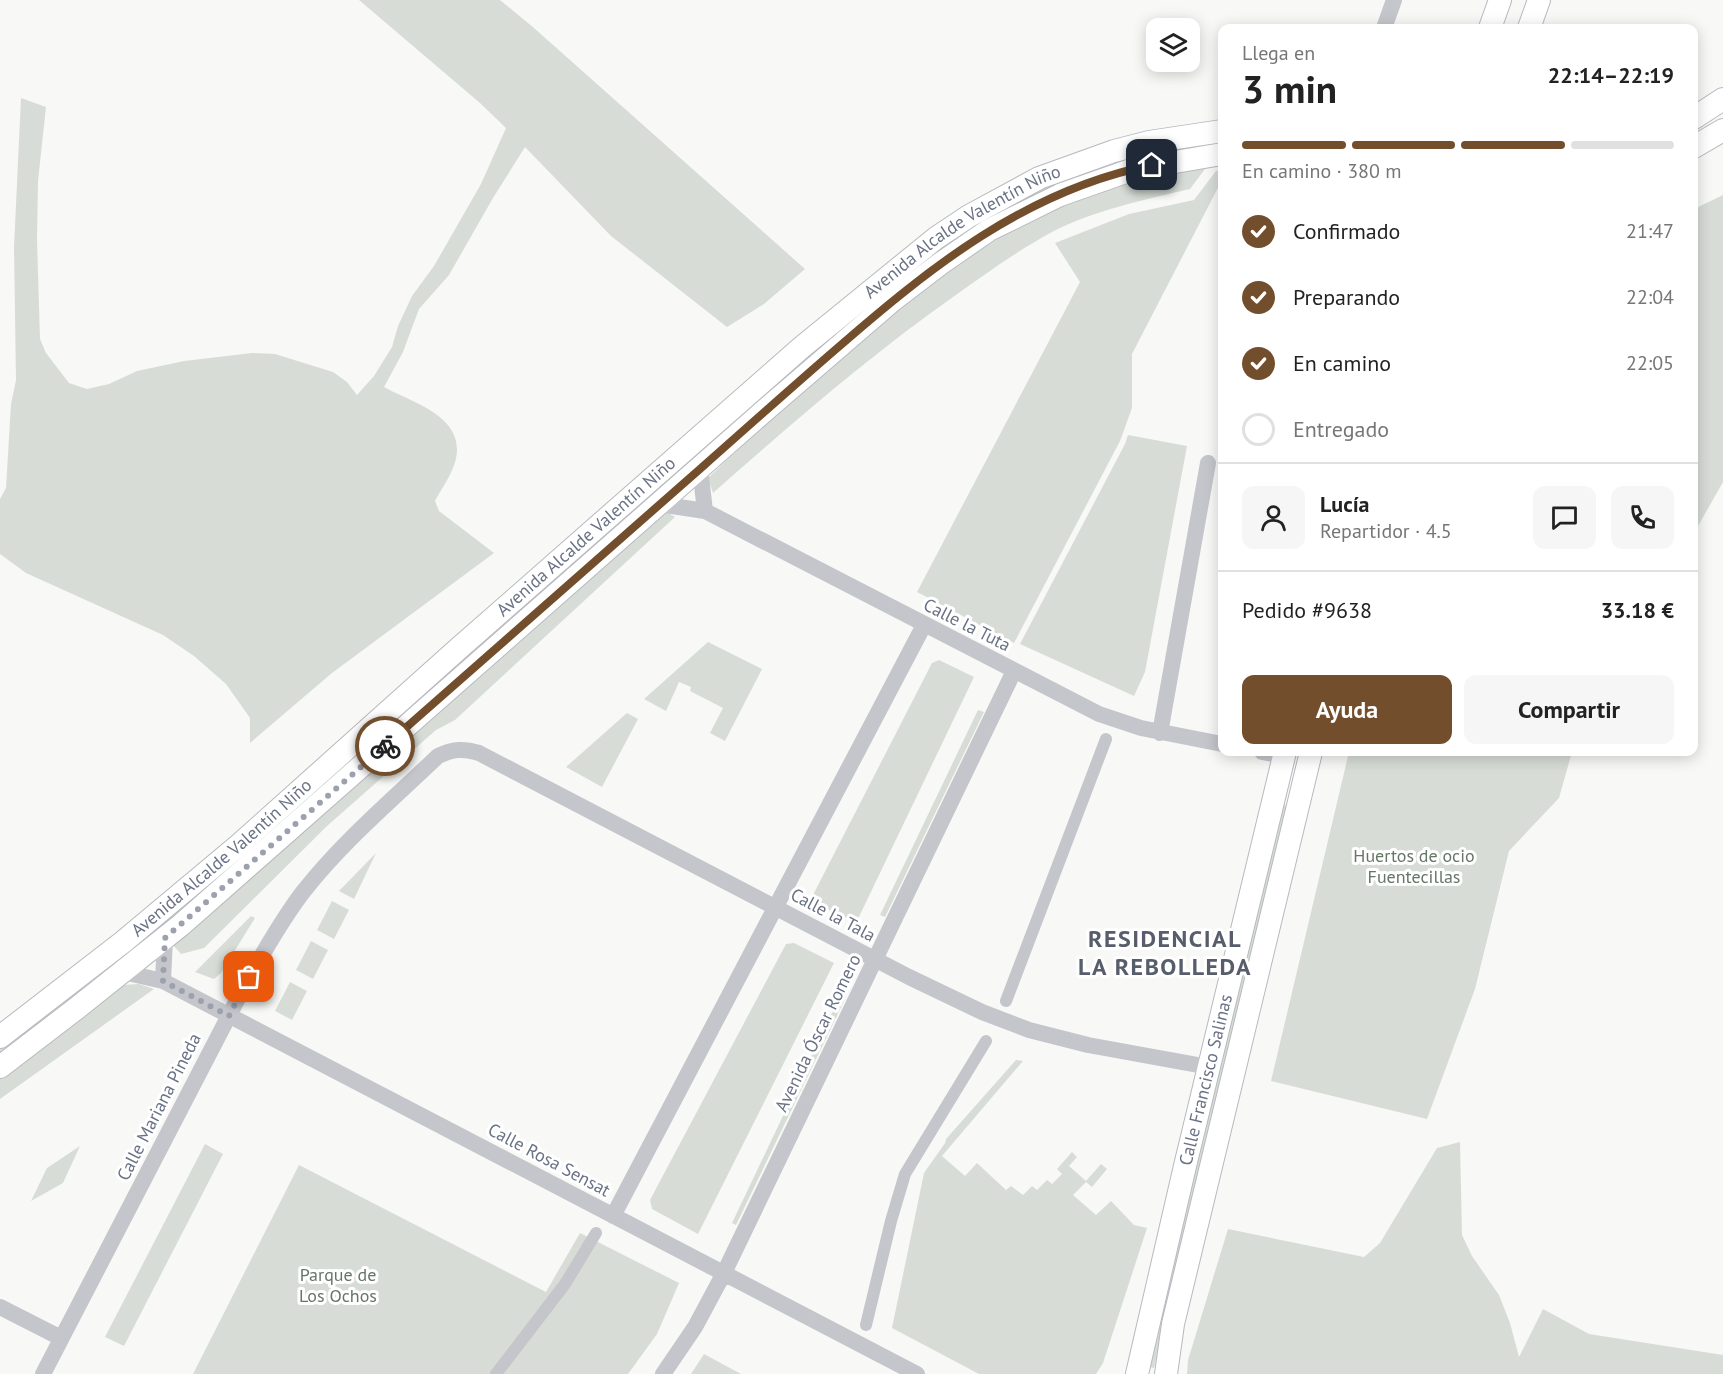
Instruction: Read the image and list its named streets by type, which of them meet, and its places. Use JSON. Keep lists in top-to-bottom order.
{
  "streets": {
    "main road": ["Avenida Alcalde Valentín Niño", "Calle Francisco Salinas"],
    "street": [
      "Calle la Tuta",
      "Calle la Tala",
      "Avenida Óscar Romero",
      "Calle Mariana Pineda",
      "Calle Rosa Sensat"
    ]
  },
  "crossings": [
    ["Avenida Alcalde Valentín Niño", "Calle la Tuta"],
    ["Avenida Alcalde Valentín Niño", "Calle Rosa Sensat"],
    ["Calle la Tuta", "Avenida Óscar Romero"],
    ["Calle la Tala", "Avenida Óscar Romero"],
    ["Calle la Tala", "Calle Francisco Salinas"],
    ["Calle la Tala", "Calle Mariana Pineda"],
    ["Avenida Óscar Romero", "Calle Rosa Sensat"],
    ["Calle Mariana Pineda", "Calle Rosa Sensat"]
  ],
  "districts": ["RESIDENCIAL LA REBOLLEDA"],
  "parks": ["Huertos de ocio Fuentecillas", "Parque de Los Ochos"],
  "page": {
    "heading": ["3 min", "Llega en", "22:14–22:19"],
    "panel": [
      "Lucía",
      "Repartidor · 4.5",
      "Pedido #9638",
      "33.18 €"
    ],
    "bar": "En camino · 380 m",
    "list": [
      ["Confirmado", "21:47"],
      ["Preparando", "22:04"],
      ["En camino", "22:05"],
      "Entregado"
    ],
    "buttons": ["Ayuda", "Compartir"]
  }
}
